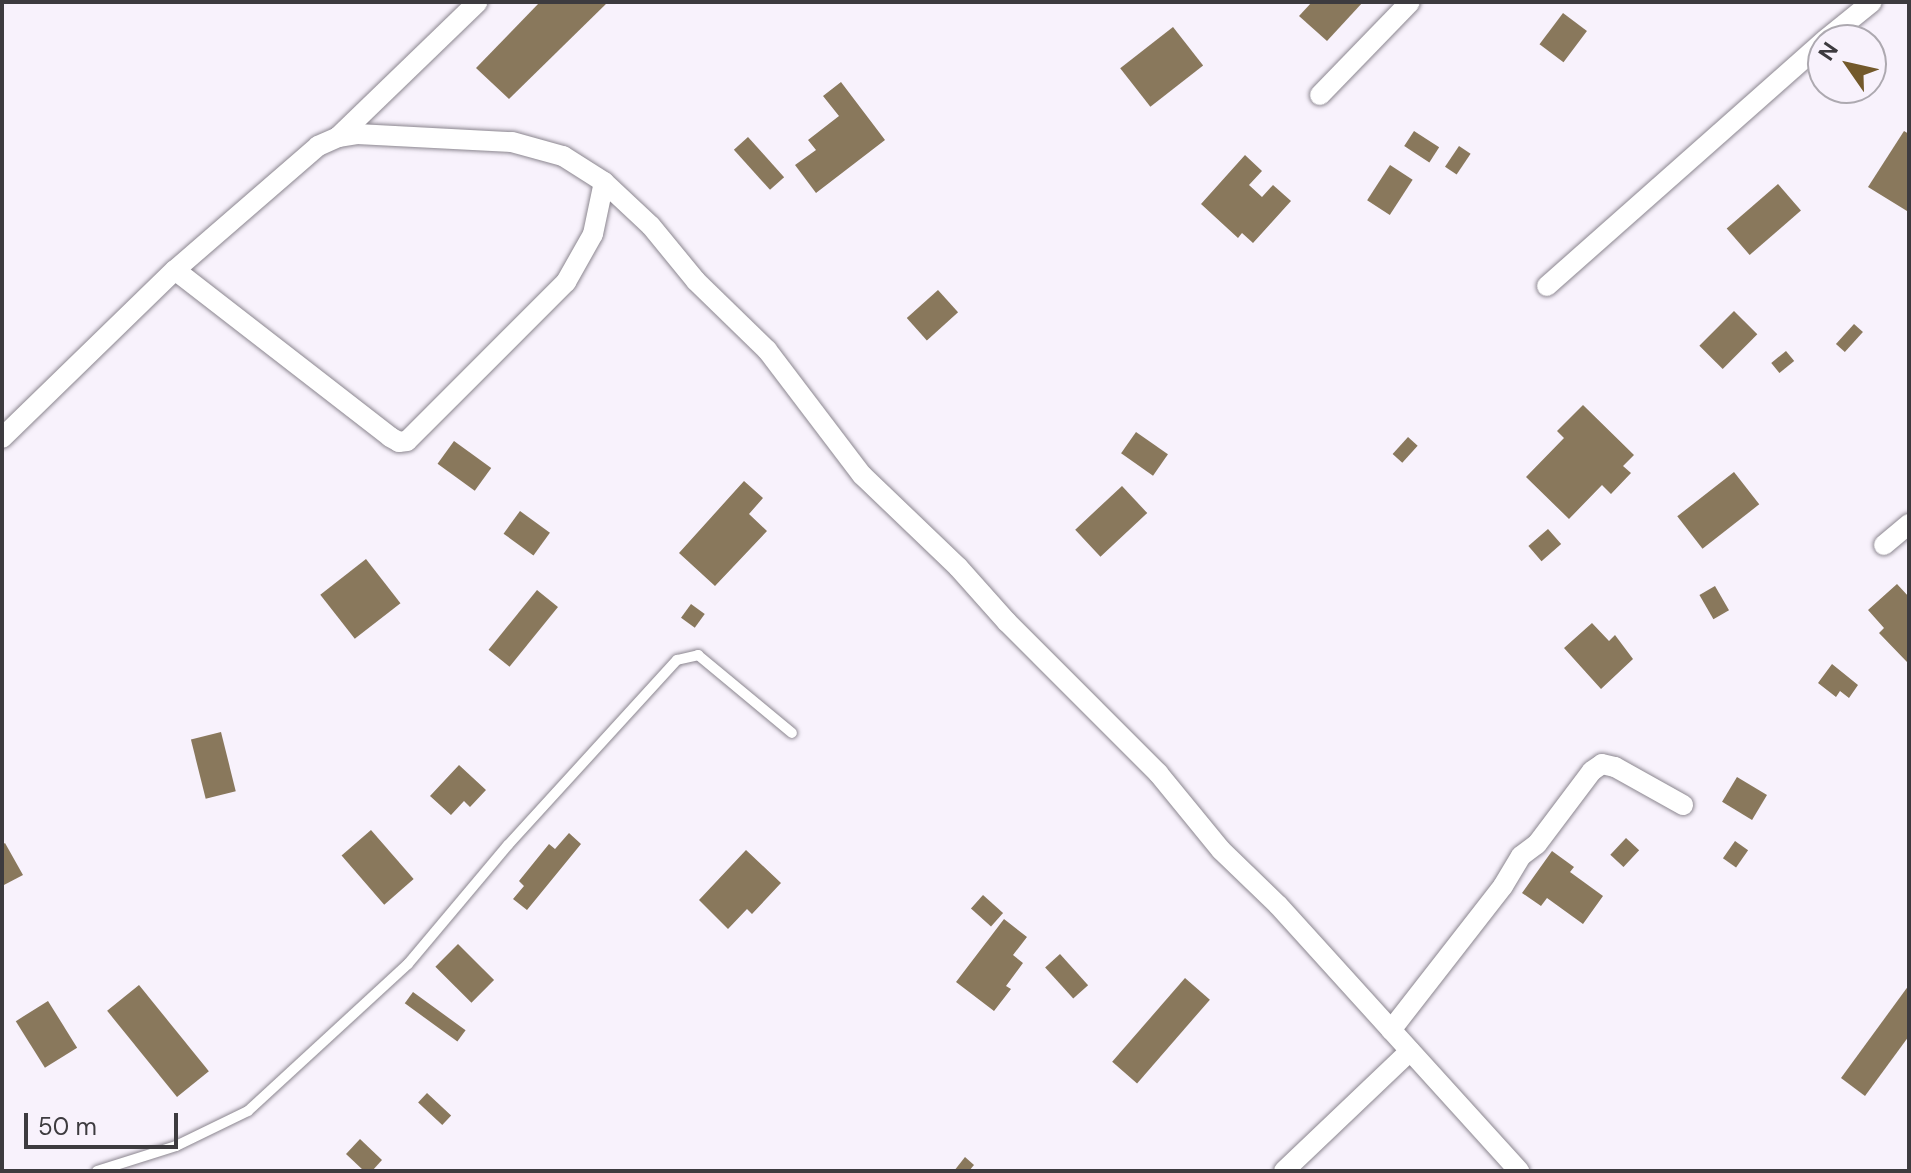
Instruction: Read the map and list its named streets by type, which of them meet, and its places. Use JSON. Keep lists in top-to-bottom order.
{
  "scale_bar": "50 m",
  "north": "top left"
}
